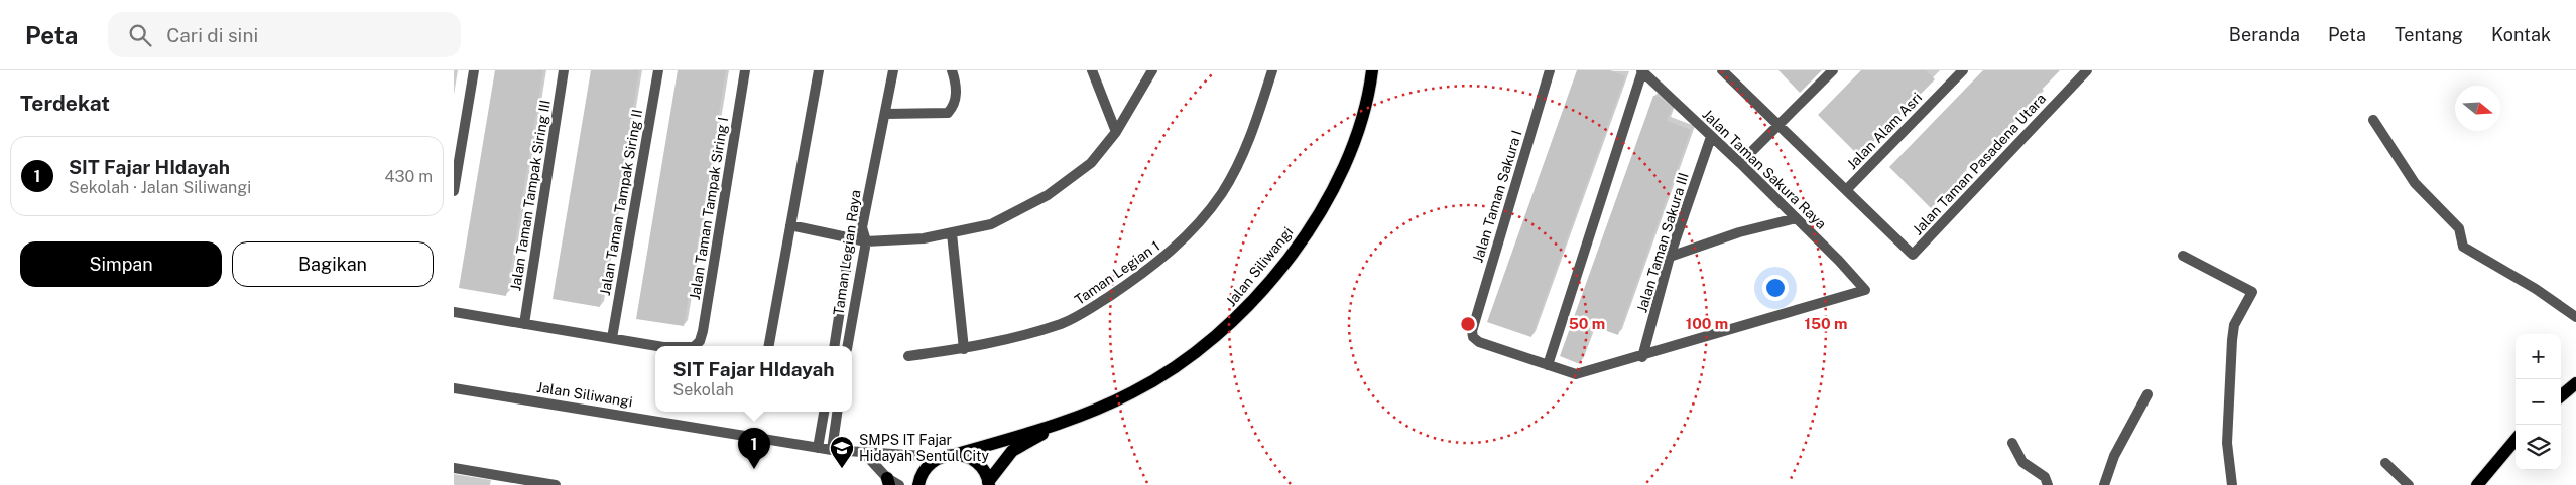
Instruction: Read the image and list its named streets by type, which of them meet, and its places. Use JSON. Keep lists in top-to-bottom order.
{
  "streets": {
    "main road": ["Jalan Siliwangi"],
    "street": [
      "Jalan Alam Asri",
      "Jalan Taman Pasadena Utara",
      "Jalan Taman Sakura Raya",
      "Jalan Taman Tampak Siring III",
      "Jalan Taman Sakura I",
      "Jalan Taman Tampak Siring II",
      "Jalan Taman Tampak Siring I",
      "Jalan Taman Sakura III",
      "Taman Legian Raya",
      "Taman Legian 1"
    ]
  },
  "crossings": [
    ["Jalan Alam Asri", "Jalan Taman Pasadena Utara"],
    ["Jalan Taman Sakura Raya", "Jalan Taman Sakura III"],
    ["Jalan Taman Tampak Siring II", "Jalan Taman Tampak Siring I"]
  ],
  "places": {
    "school or university": ["SMPS IT Fajar Hidayah Sentul City"]
  },
  "north": "right",
  "page": {
    "header": "Peta",
    "search": "Cari di sini",
    "nav": [
      "Beranda",
      "Peta",
      "Tentang",
      "Kontak"
    ],
    "heading": "Terdekat",
    "list": [
      {
        "mark": "1",
        "name": "SIT Fajar HIdayah",
        "note": "Sekolah · Jalan Siliwangi",
        "value": "430 m"
      }
    ],
    "buttons": ["Simpan", "Bagikan"],
    "map_buttons": ["+", "−"],
    "popup": ["SIT Fajar HIdayah", "Sekolah"],
    "pins": "1"
  },
  "rings": ["50 m", "100 m", "150 m"]
}
